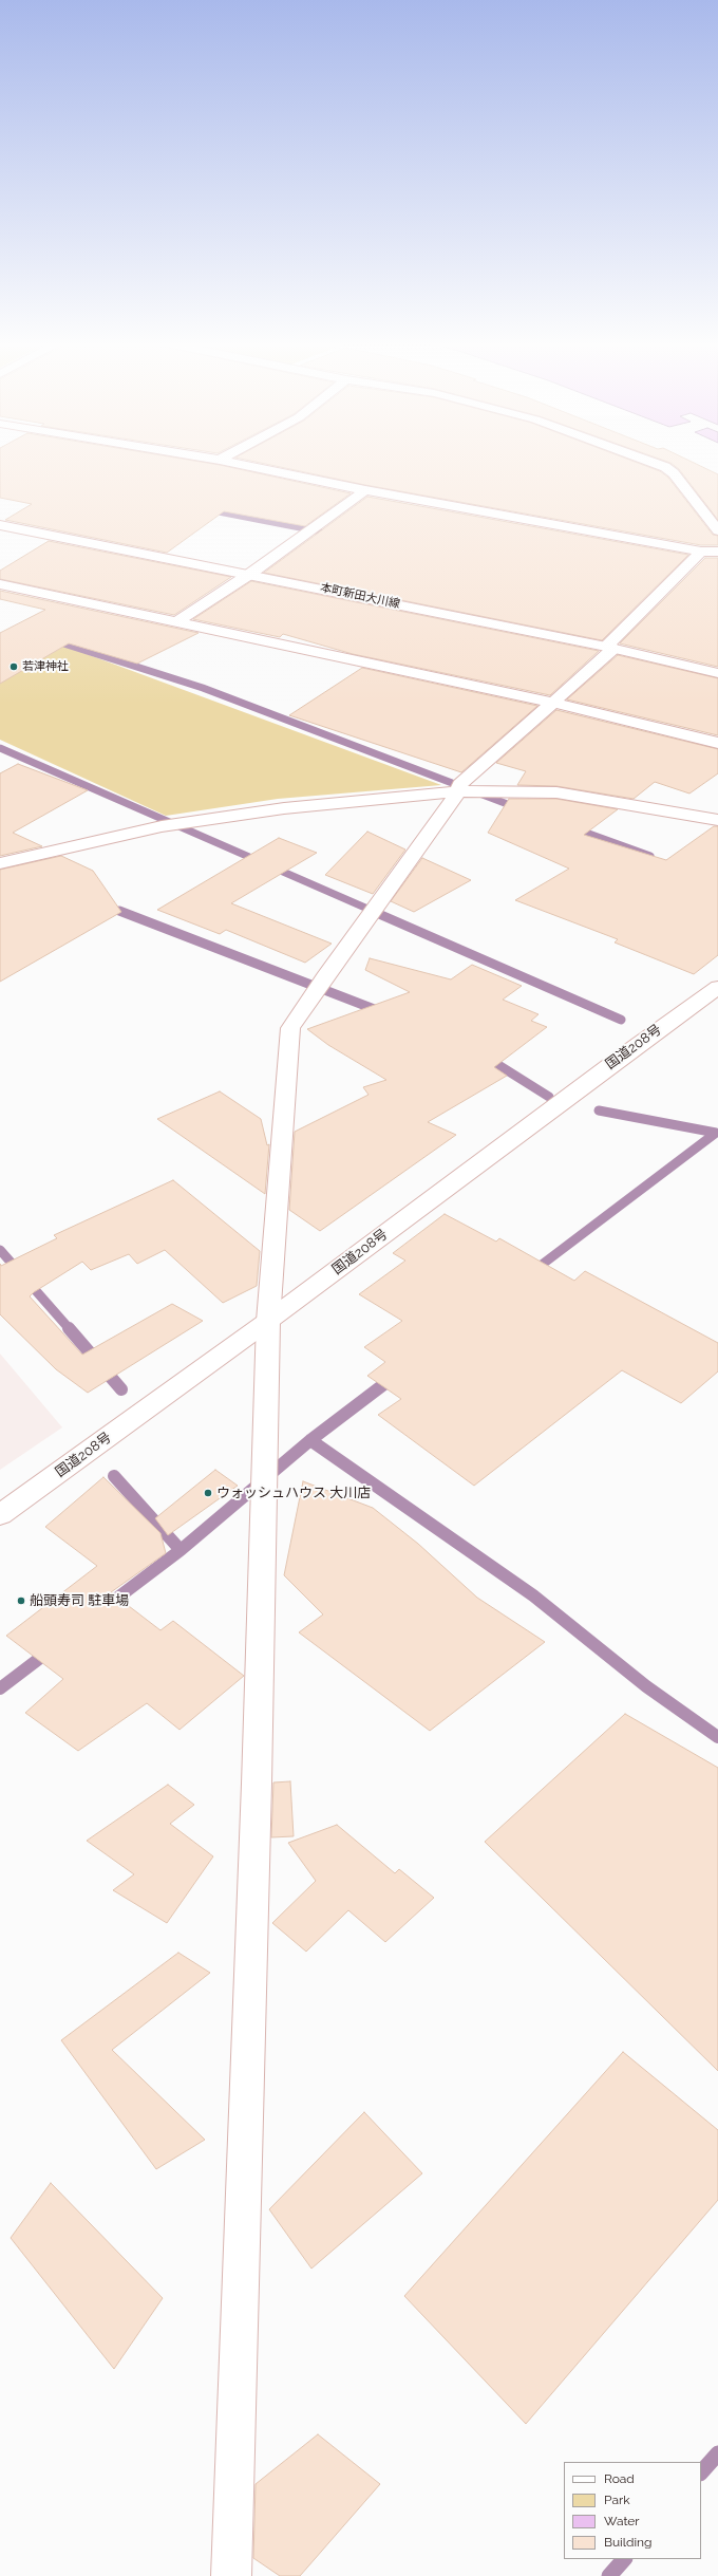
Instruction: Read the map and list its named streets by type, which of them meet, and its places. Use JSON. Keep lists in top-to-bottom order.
{
  "streets": {
    "main road": ["本町新田大川線", "国道208号"]
  },
  "places": ["若津神社", "ウォッシュハウス 大川店", "船頭寿司 駐車場"],
  "legend": [
    "Road",
    "Park",
    "Water",
    "Building"
  ]
}
